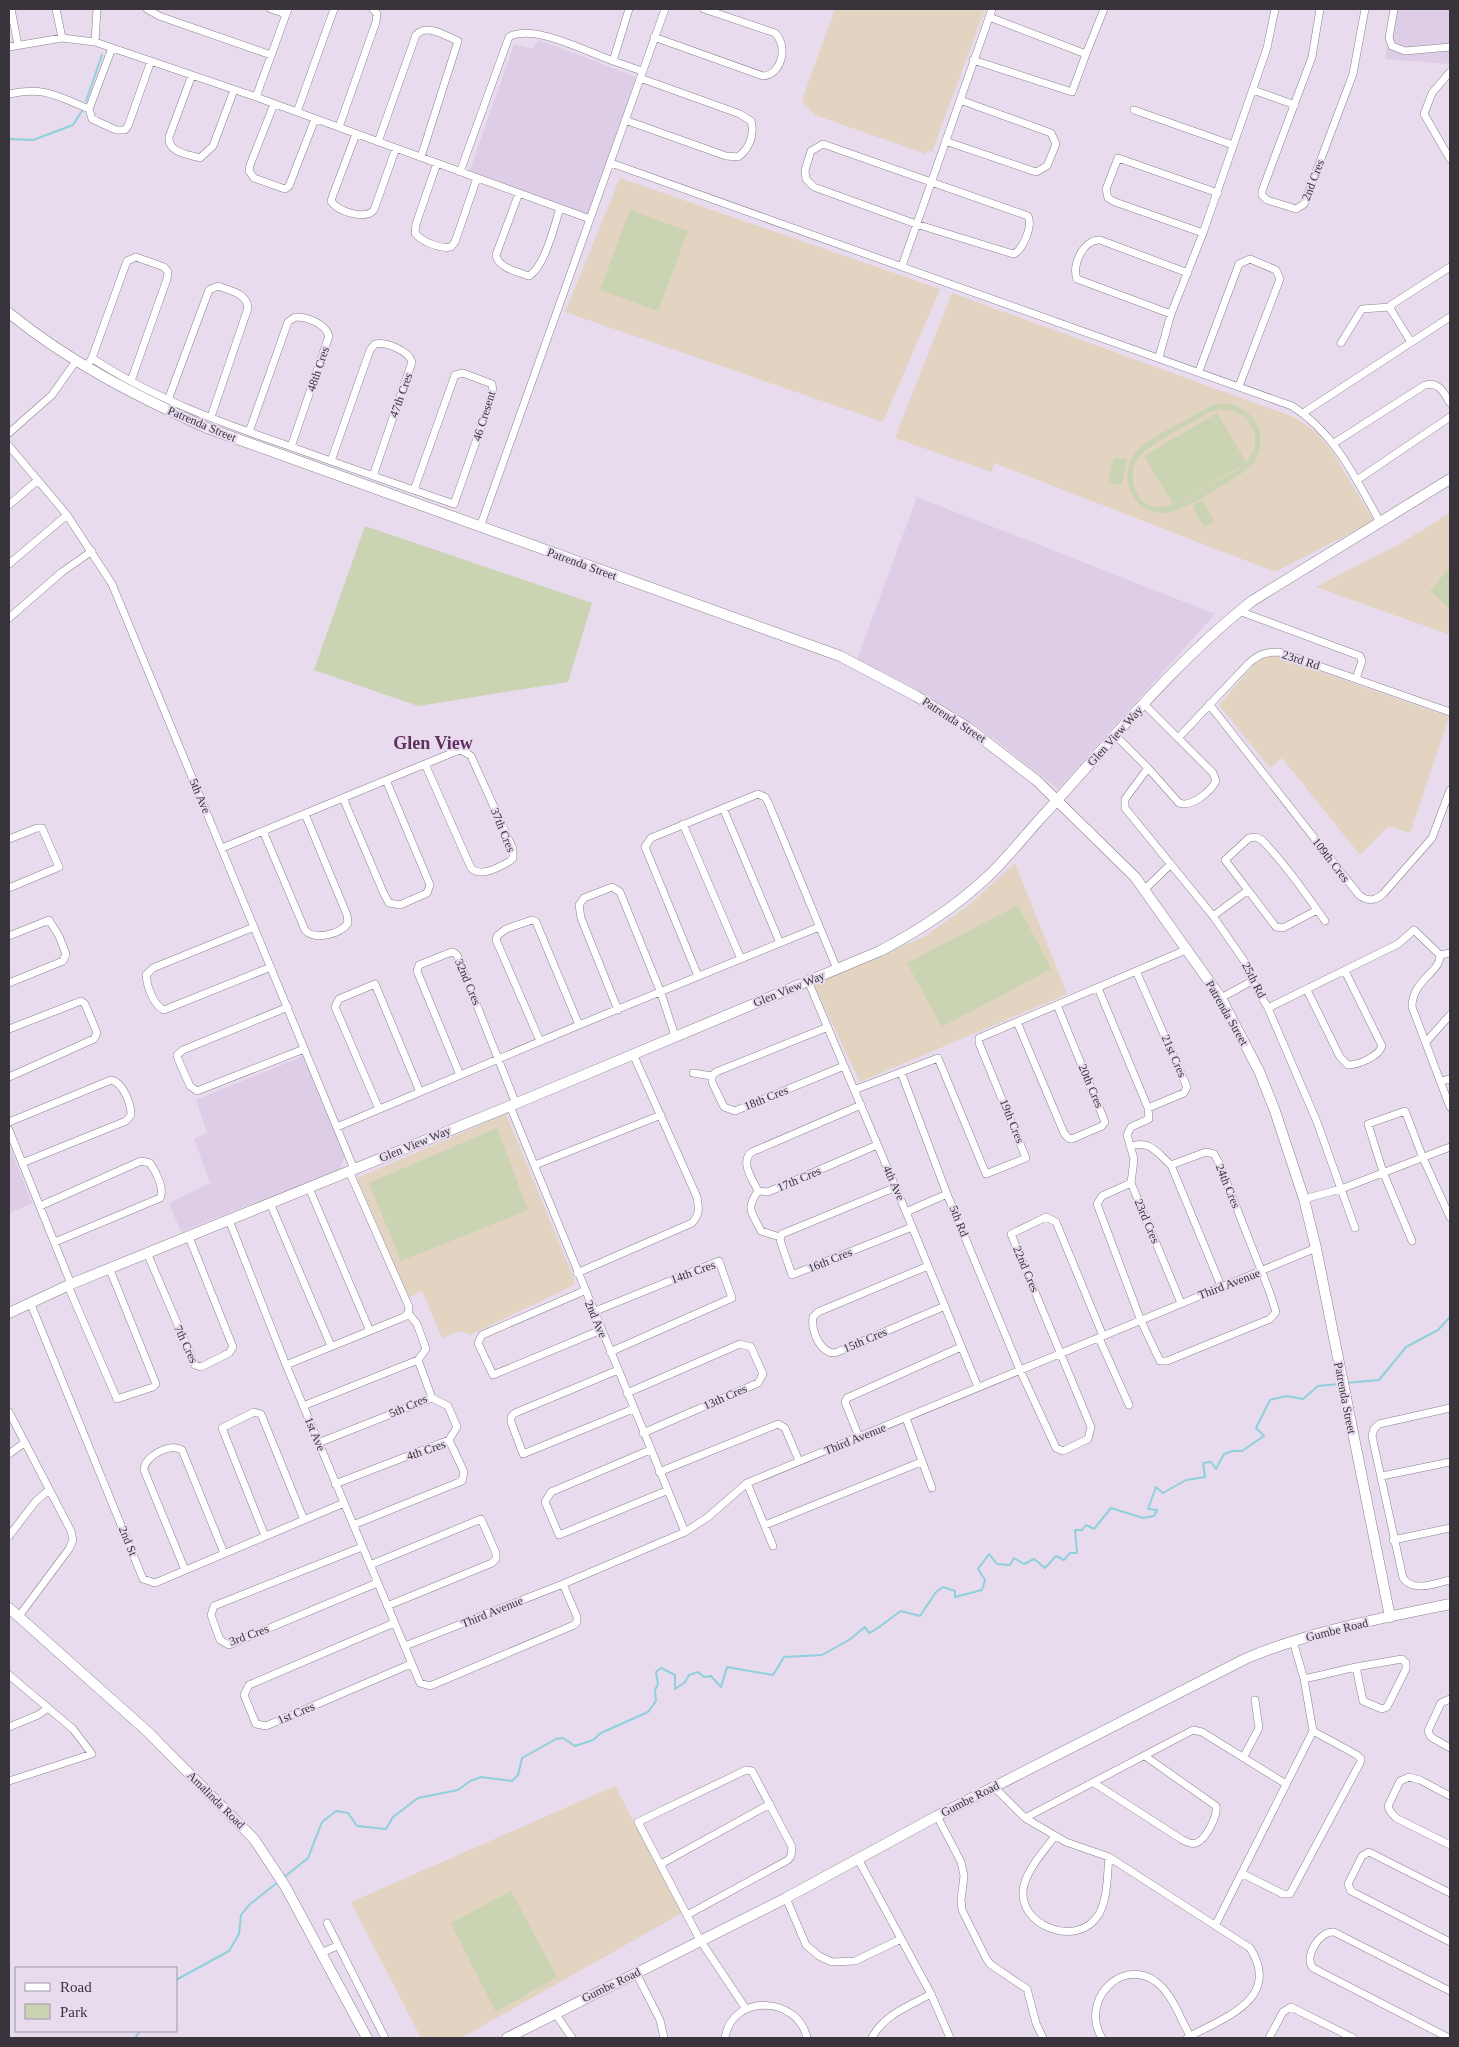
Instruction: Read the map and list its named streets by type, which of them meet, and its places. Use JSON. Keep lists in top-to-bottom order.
{
  "streets": {
    "street": [
      "2nd Cres",
      "48th Cres",
      "47th Cres",
      "46 Cresent",
      "Patrenda Street",
      "23rd Rd",
      "Glen View Way",
      "5th Ave",
      "37th Cres",
      "109th Cres",
      "25th Rd",
      "32nd Cres",
      "21st Cres",
      "20th Cres",
      "18th Cres",
      "19th Cres",
      "17th Cres",
      "4th Ave",
      "24th Cres",
      "5th Rd",
      "23rd Cres",
      "16th Cres",
      "22nd Cres",
      "14th Cres",
      "Third Avenue",
      "2nd Ave",
      "15th Cres",
      "7th Cres",
      "13th Cres",
      "5th Cres",
      "1st Ave",
      "4th Cres",
      "2nd St",
      "Gumbe Road",
      "3rd Cres",
      "1st Cres",
      "Amalinda Road"
    ]
  },
  "crossings": [
    ["Patrenda Street", "Glen View Way"],
    ["Patrenda Street", "Third Avenue"],
    ["Patrenda Street", "Gumbe Road"],
    ["23rd Rd", "109th Cres"],
    ["Glen View Way", "5th Ave"],
    ["Glen View Way", "32nd Cres"],
    ["Glen View Way", "4th Ave"],
    ["Glen View Way", "2nd Ave"],
    ["Glen View Way", "7th Cres"],
    ["Glen View Way", "1st Ave"],
    ["Glen View Way", "2nd St"],
    ["5th Ave", "5th Cres"],
    ["32nd Cres", "2nd Ave"],
    ["20th Cres", "19th Cres"],
    ["18th Cres", "4th Ave"],
    ["19th Cres", "5th Rd"],
    ["17th Cres", "4th Ave"],
    ["4th Ave", "16th Cres"],
    ["4th Ave", "Third Avenue"],
    ["4th Ave", "15th Cres"],
    ["24th Cres", "23rd Cres"],
    ["24th Cres", "Third Avenue"],
    ["5th Rd", "22nd Cres"],
    ["5th Rd", "Third Avenue"],
    ["23rd Cres", "Third Avenue"],
    ["22nd Cres", "Third Avenue"],
    ["14th Cres", "2nd Ave"],
    ["Third Avenue", "2nd Ave"],
    ["Third Avenue", "1st Ave"],
    ["2nd Ave", "13th Cres"],
    ["5th Cres", "1st Ave"],
    ["1st Ave", "4th Cres"],
    ["1st Ave", "2nd St"],
    ["1st Ave", "3rd Cres"],
    ["1st Ave", "1st Cres"]
  ],
  "districts": ["Glen View"],
  "legend": ["Road", "Park"]
}
